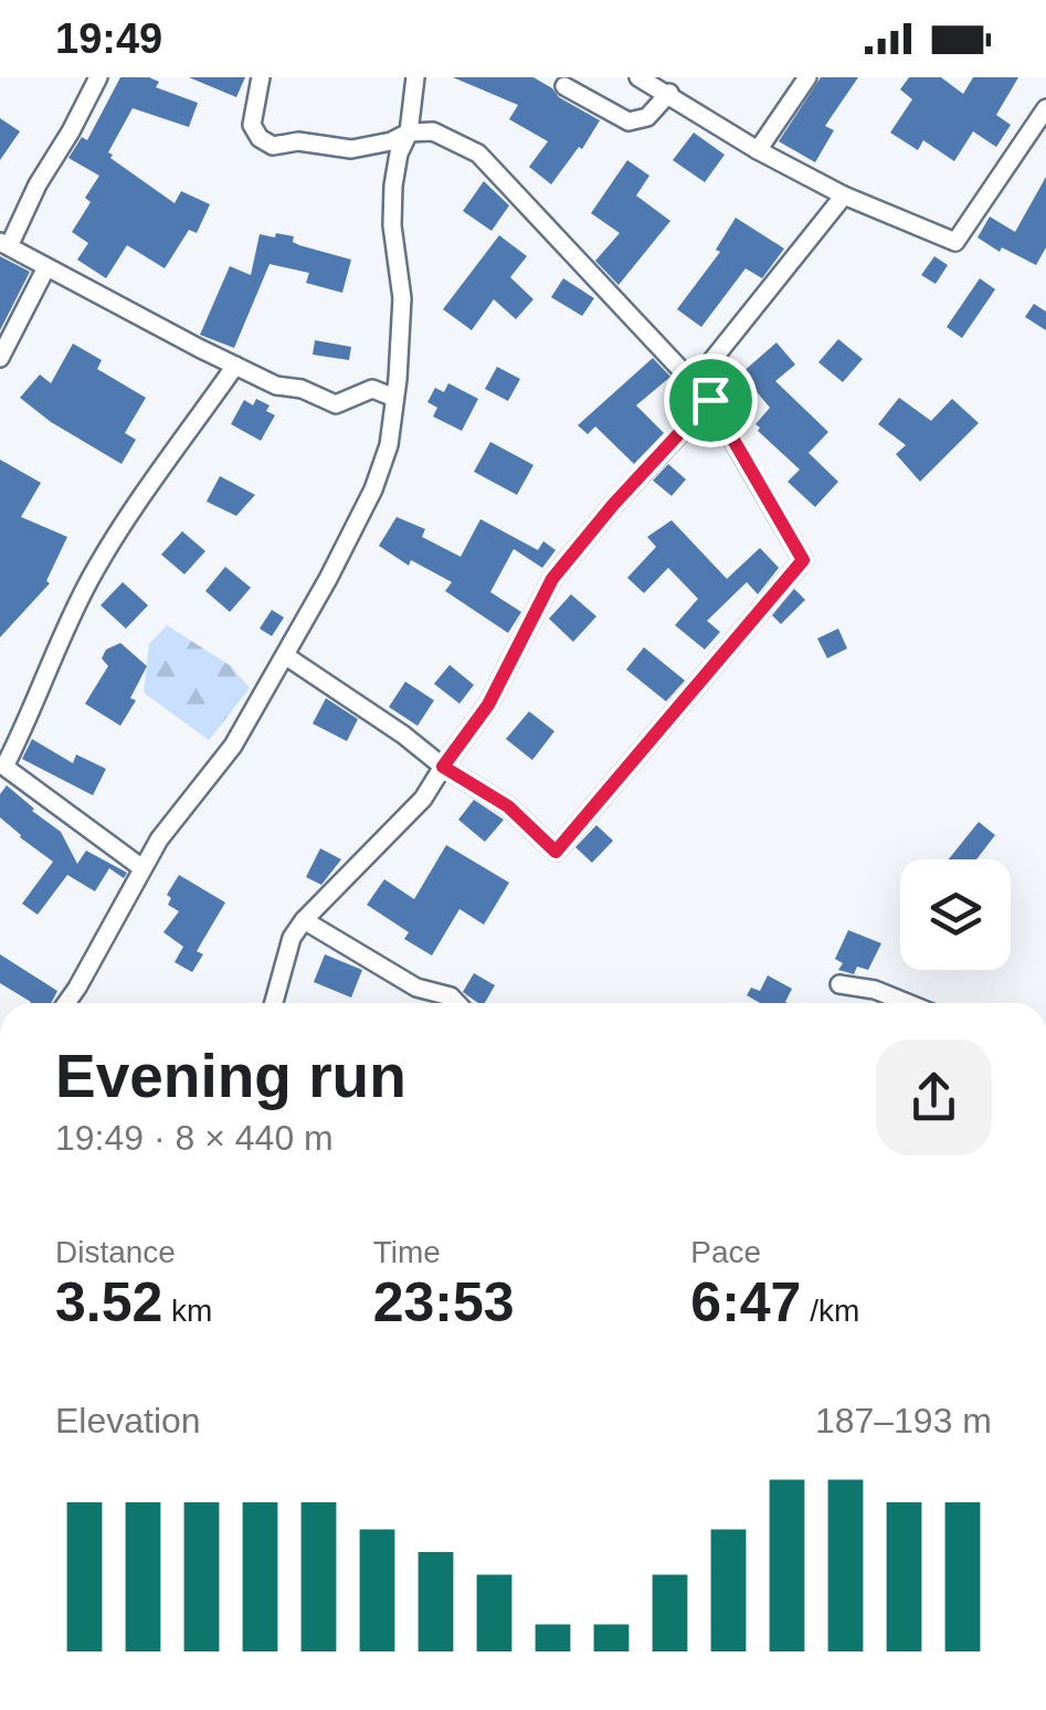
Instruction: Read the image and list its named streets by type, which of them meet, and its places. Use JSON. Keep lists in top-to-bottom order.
{
  "page": {
    "status": "19:49",
    "heading": ["Evening run", "19:49 · 8 × 440 m"],
    "stats": [
      ["Distance", "3.52 km"],
      ["Time", "23:53"],
      ["Pace", "6:47 /km"]
    ],
    "chart": ["Elevation", "187–193 m"]
  }
}
